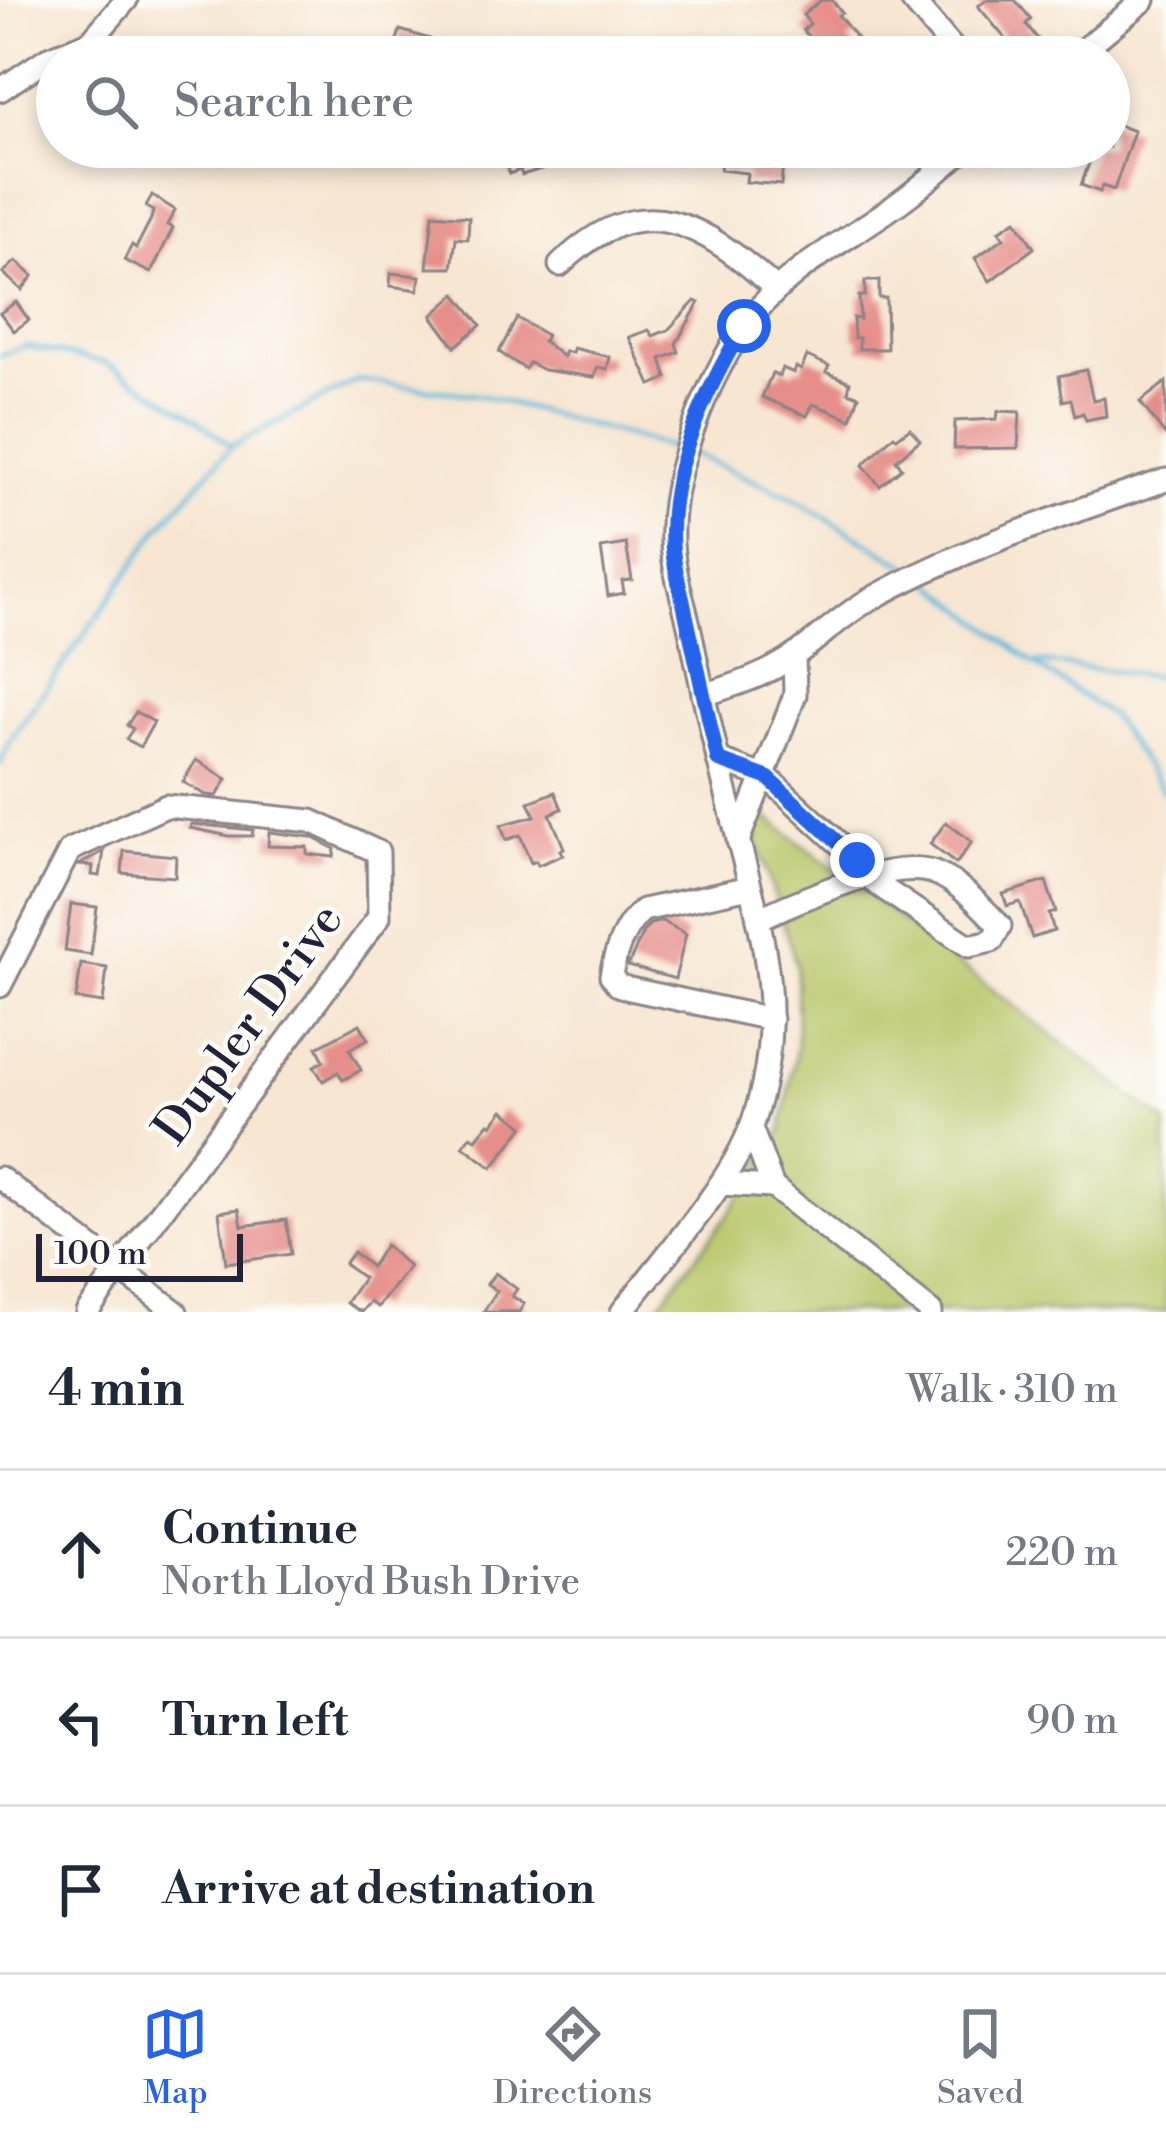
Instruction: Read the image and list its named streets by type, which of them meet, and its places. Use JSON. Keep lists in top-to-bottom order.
{
  "streets": {
    "street": ["Dupler Drive"]
  },
  "scale_bar": "100 m",
  "page": {
    "search": "Search here",
    "scale": "100 m",
    "heading": ["4 min", "Walk · 310 m"],
    "list": [
      ["Continue", "North Lloyd Bush Drive", "220 m"],
      ["Turn left", "90 m"],
      "Arrive at destination"
    ],
    "nav": ["Map", "Directions", "Saved"]
  }
}
